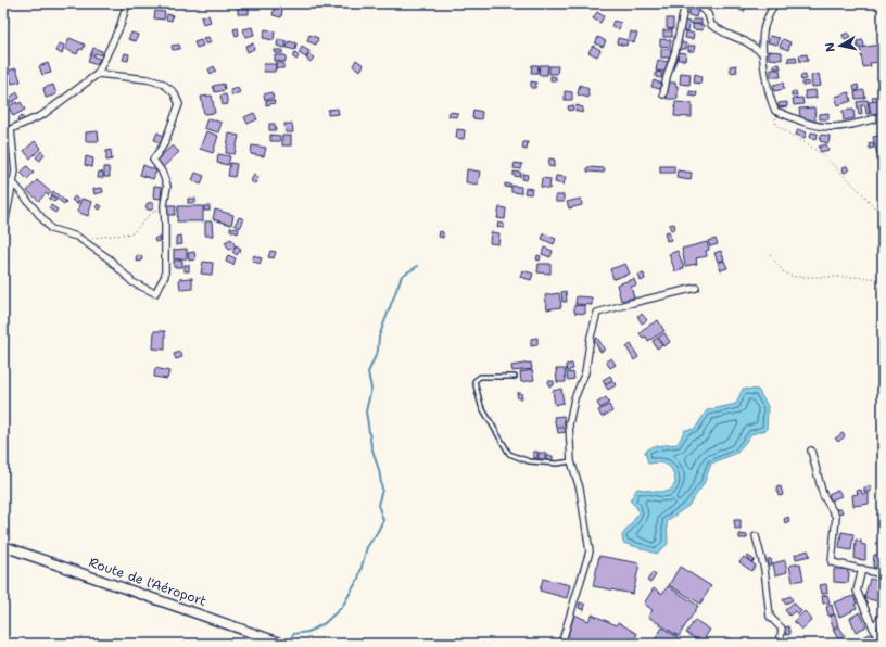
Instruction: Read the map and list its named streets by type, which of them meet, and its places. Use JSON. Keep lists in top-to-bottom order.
{
  "streets": {
    "main road": ["Route de l'Aéroport"]
  },
  "north": "left"
}
